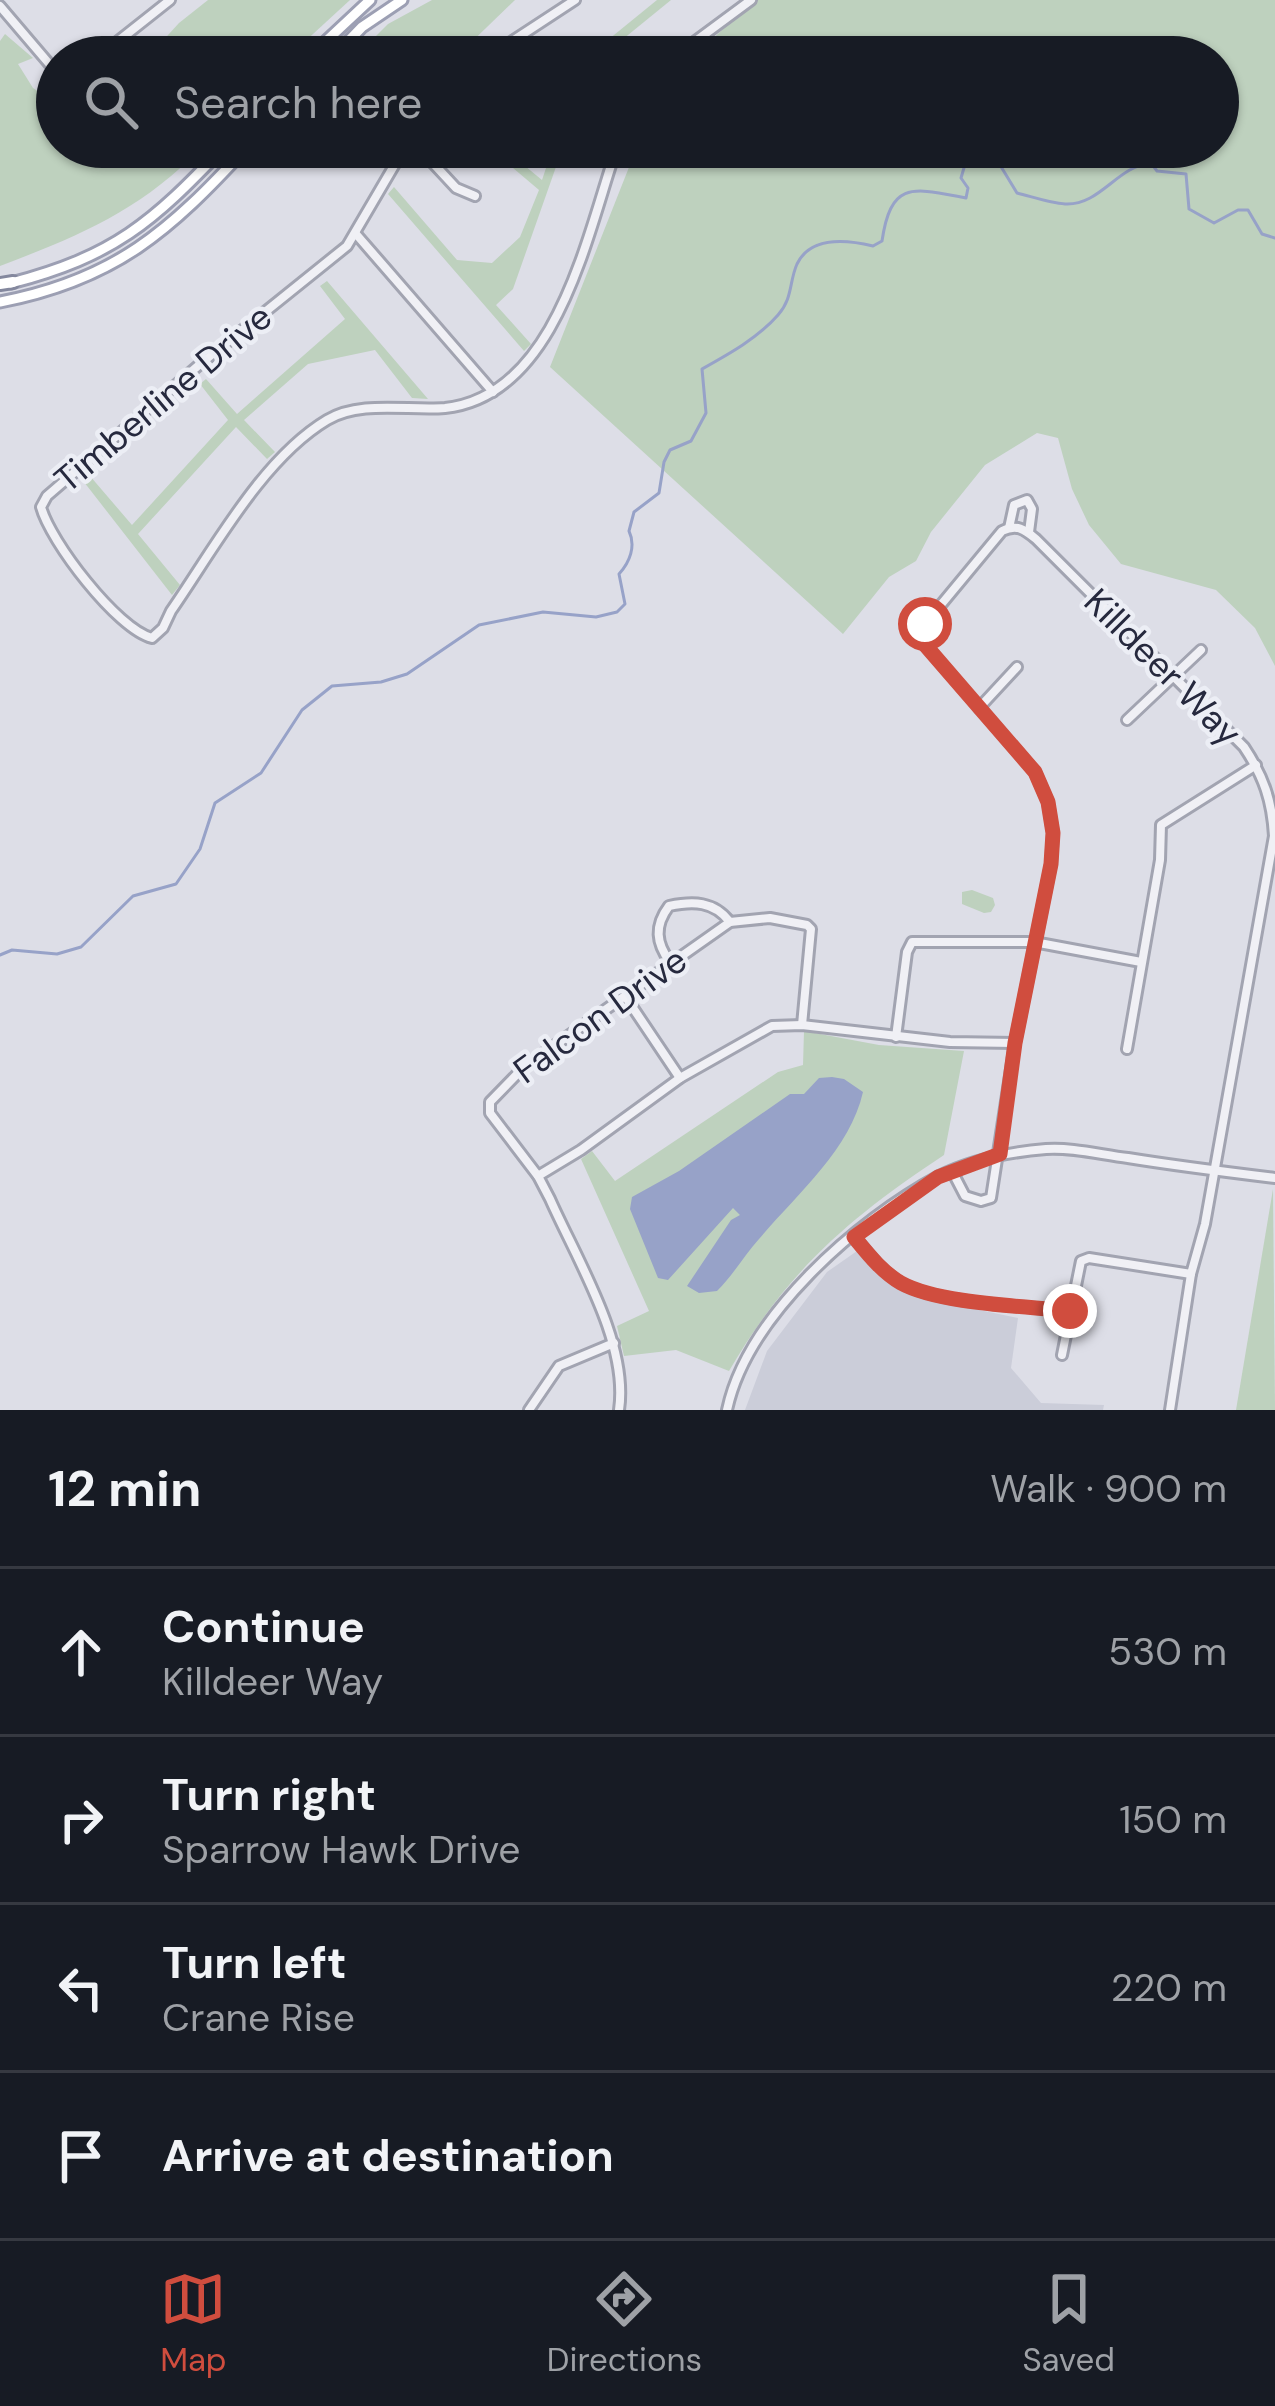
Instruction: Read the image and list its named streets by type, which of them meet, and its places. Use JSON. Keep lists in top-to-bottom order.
{
  "streets": {
    "street": ["Timberline Drive", "Killdeer Way", "Falcon Drive"]
  },
  "page": {
    "search": "Search here",
    "heading": ["12 min", "Walk · 900 m"],
    "list": [
      ["Continue", "Killdeer Way", "530 m"],
      ["Turn right", "Sparrow Hawk Drive", "150 m"],
      ["Turn left", "Crane Rise", "220 m"],
      "Arrive at destination"
    ],
    "nav": ["Map", "Directions", "Saved"]
  }
}
